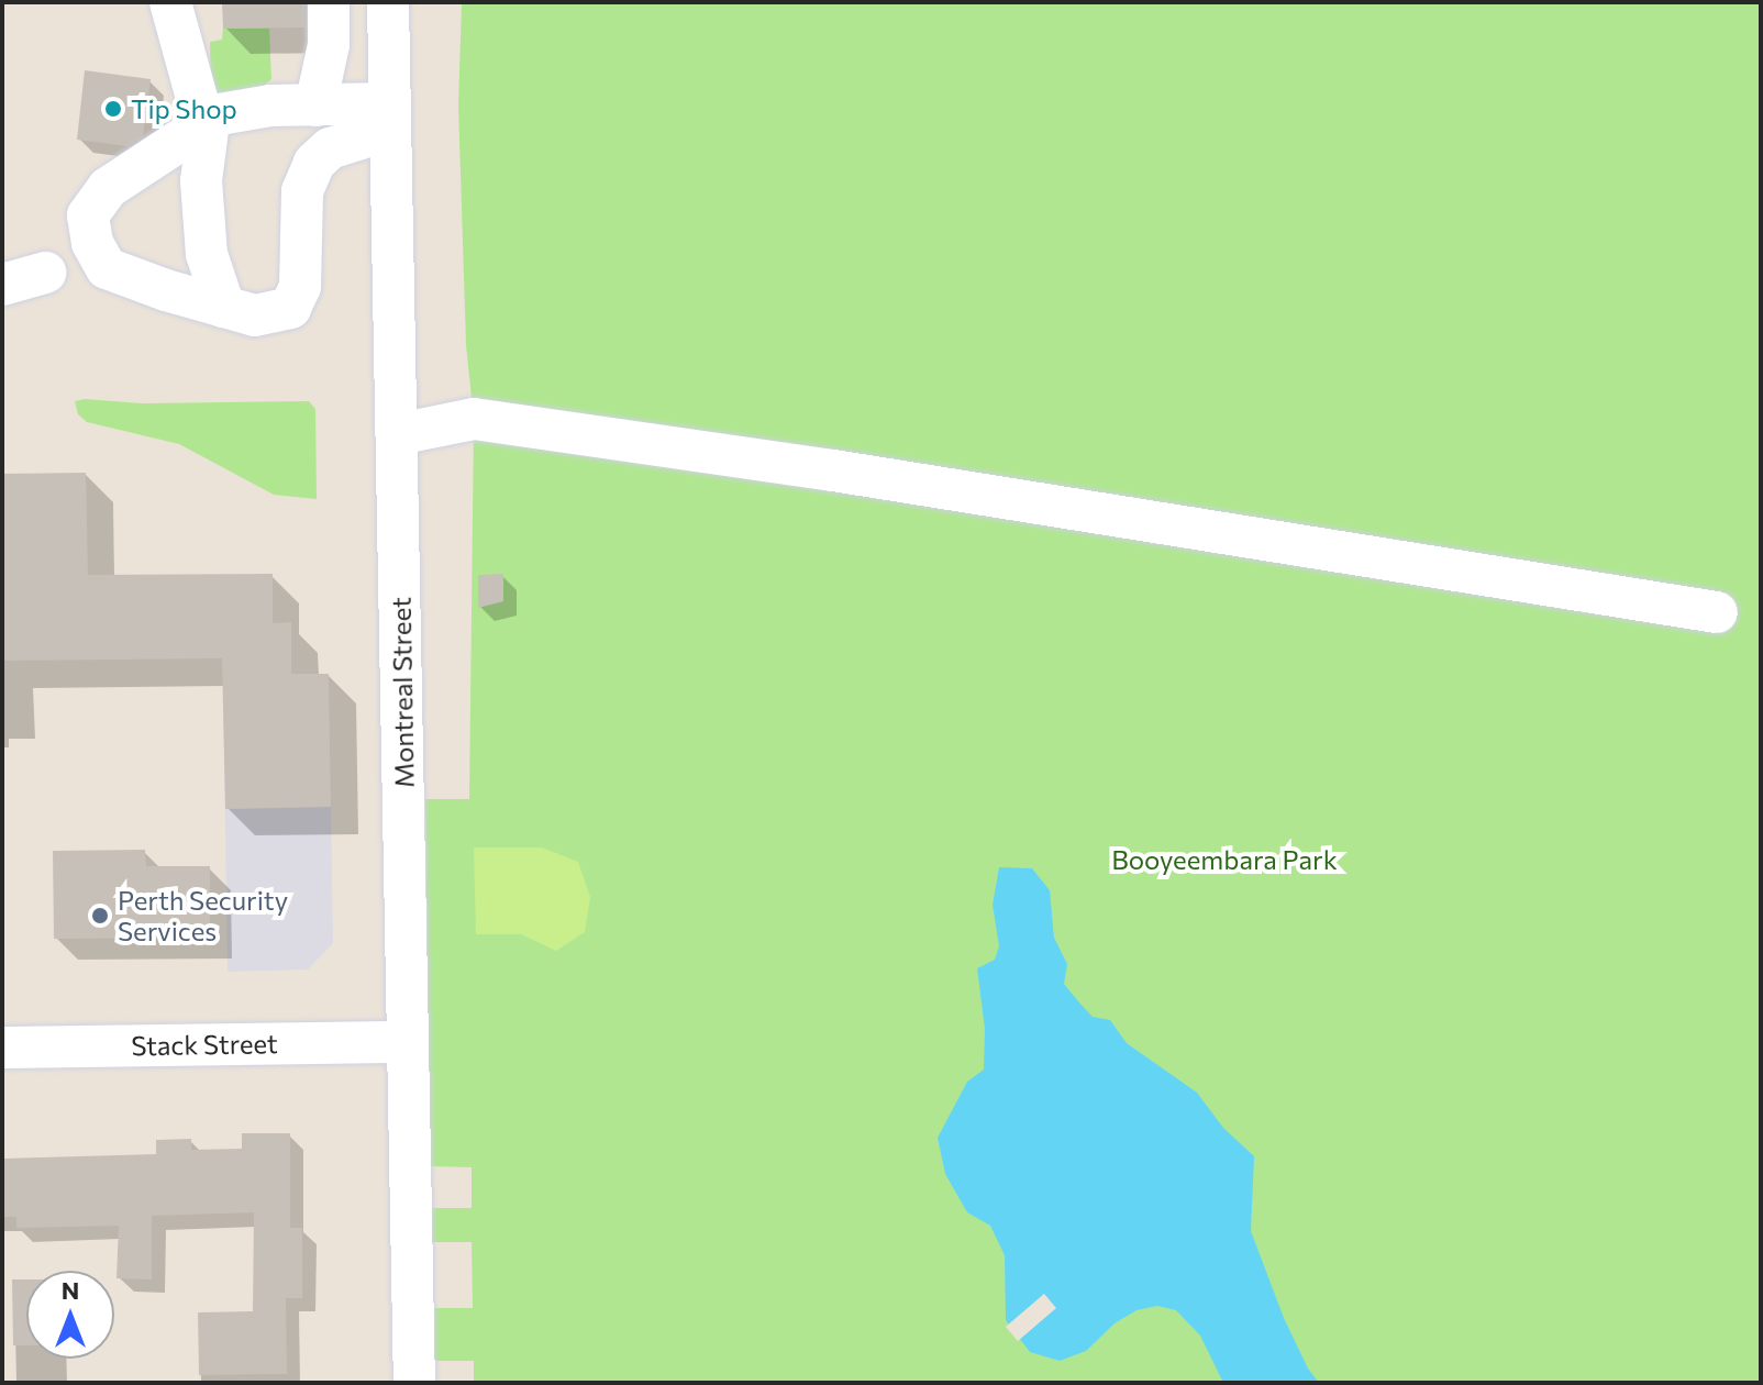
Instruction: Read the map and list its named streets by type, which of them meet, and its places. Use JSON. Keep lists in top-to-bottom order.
{
  "streets": {
    "street": ["Montreal Street", "Stack Street"]
  },
  "crossings": [
    ["Montreal Street", "Stack Street"]
  ],
  "parks": ["Booyeembara Park"],
  "places": ["Tip Shop", "Perth Security Services"],
  "north": "top"
}
